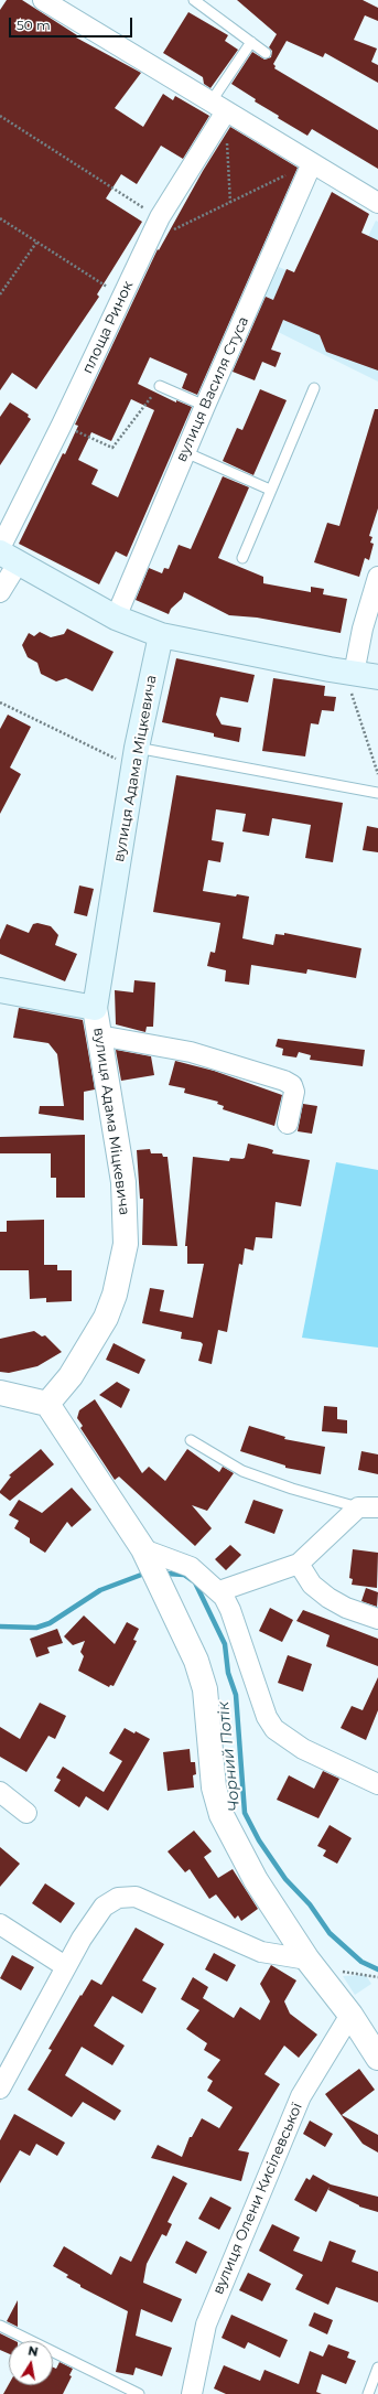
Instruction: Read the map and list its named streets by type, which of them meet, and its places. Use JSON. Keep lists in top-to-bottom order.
{
  "streets": {
    "main road": ["вулиця Адама Міцкевича"],
    "street": ["площа Ринок", "вулиця Василя Стуса", "вулиця Олени Кисілевської"]
  },
  "water": ["Чорний Потік"],
  "scale_bar": "50 m",
  "north": "top"
}
